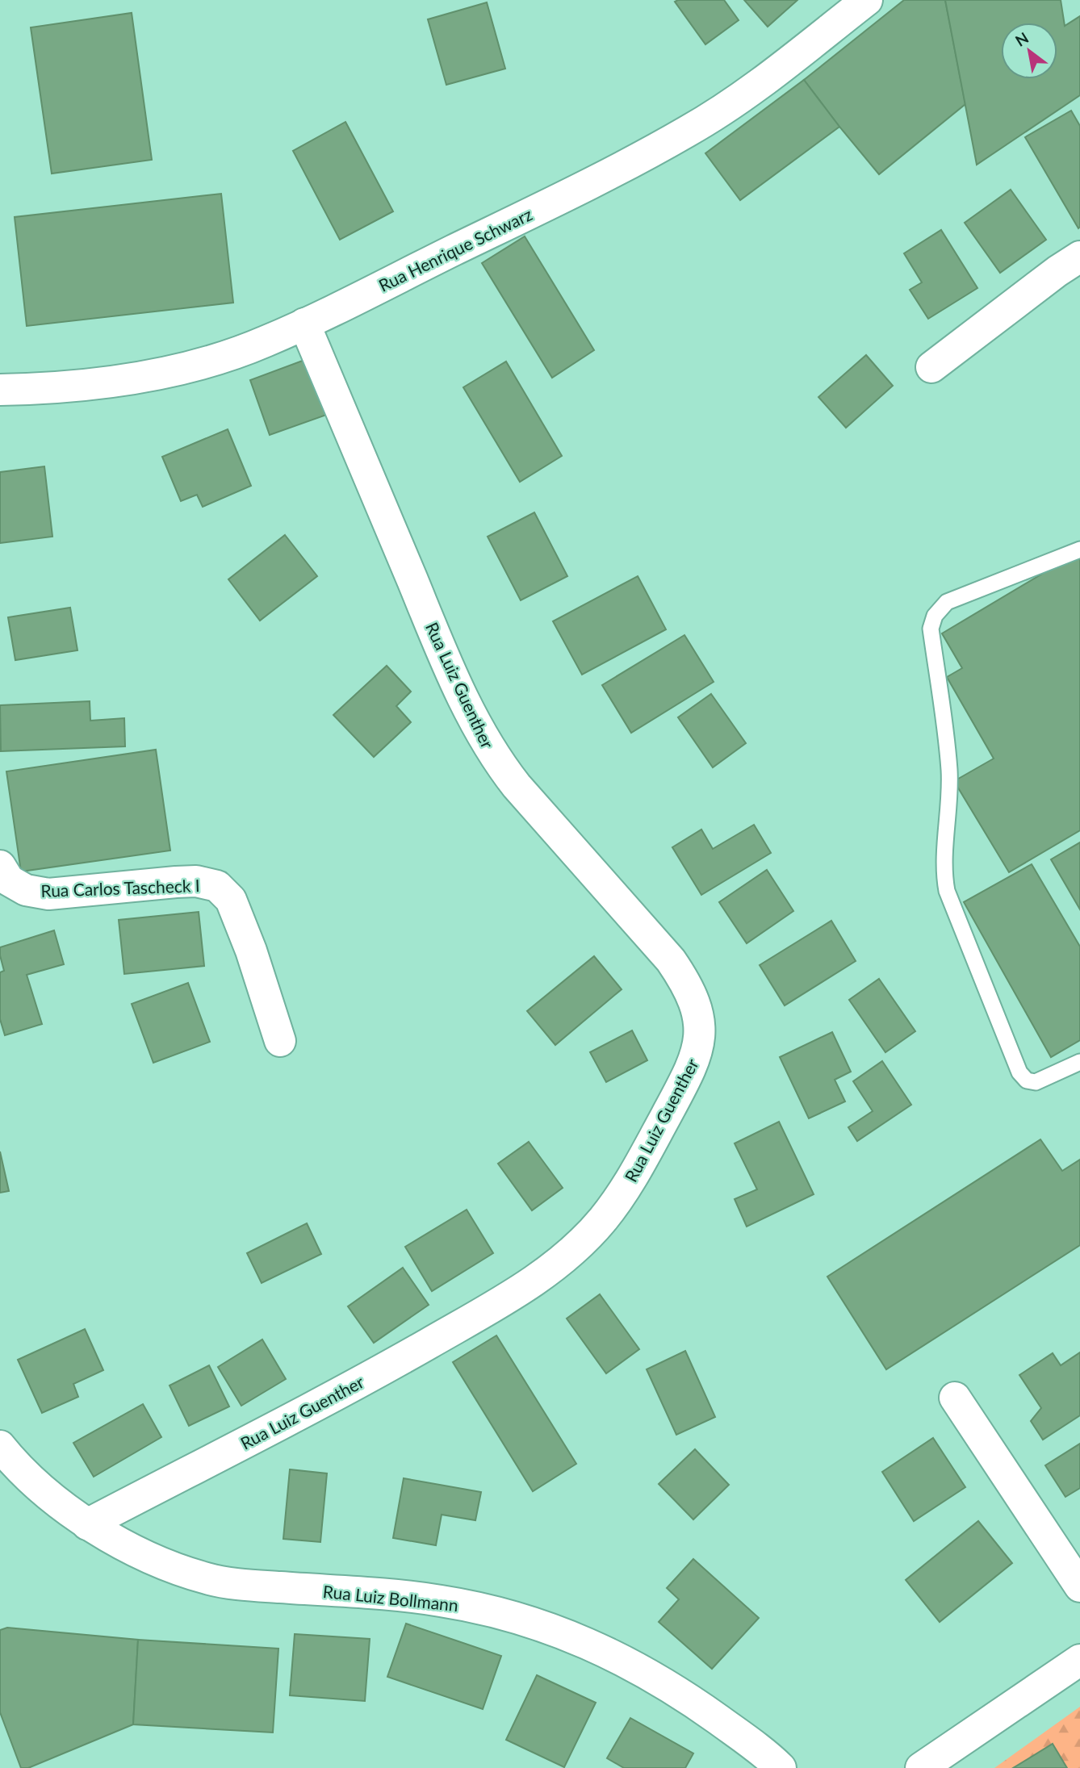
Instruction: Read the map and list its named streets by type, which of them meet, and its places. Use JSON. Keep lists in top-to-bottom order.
{
  "streets": {
    "street": [
      "Rua Henrique Schwarz",
      "Rua Luiz Guenther",
      "Rua Carlos Tascheck I",
      "Rua Luiz Bollmann"
    ]
  },
  "crossings": [
    ["Rua Henrique Schwarz", "Rua Luiz Guenther"],
    ["Rua Luiz Guenther", "Rua Luiz Bollmann"]
  ],
  "north": "top left"
}
